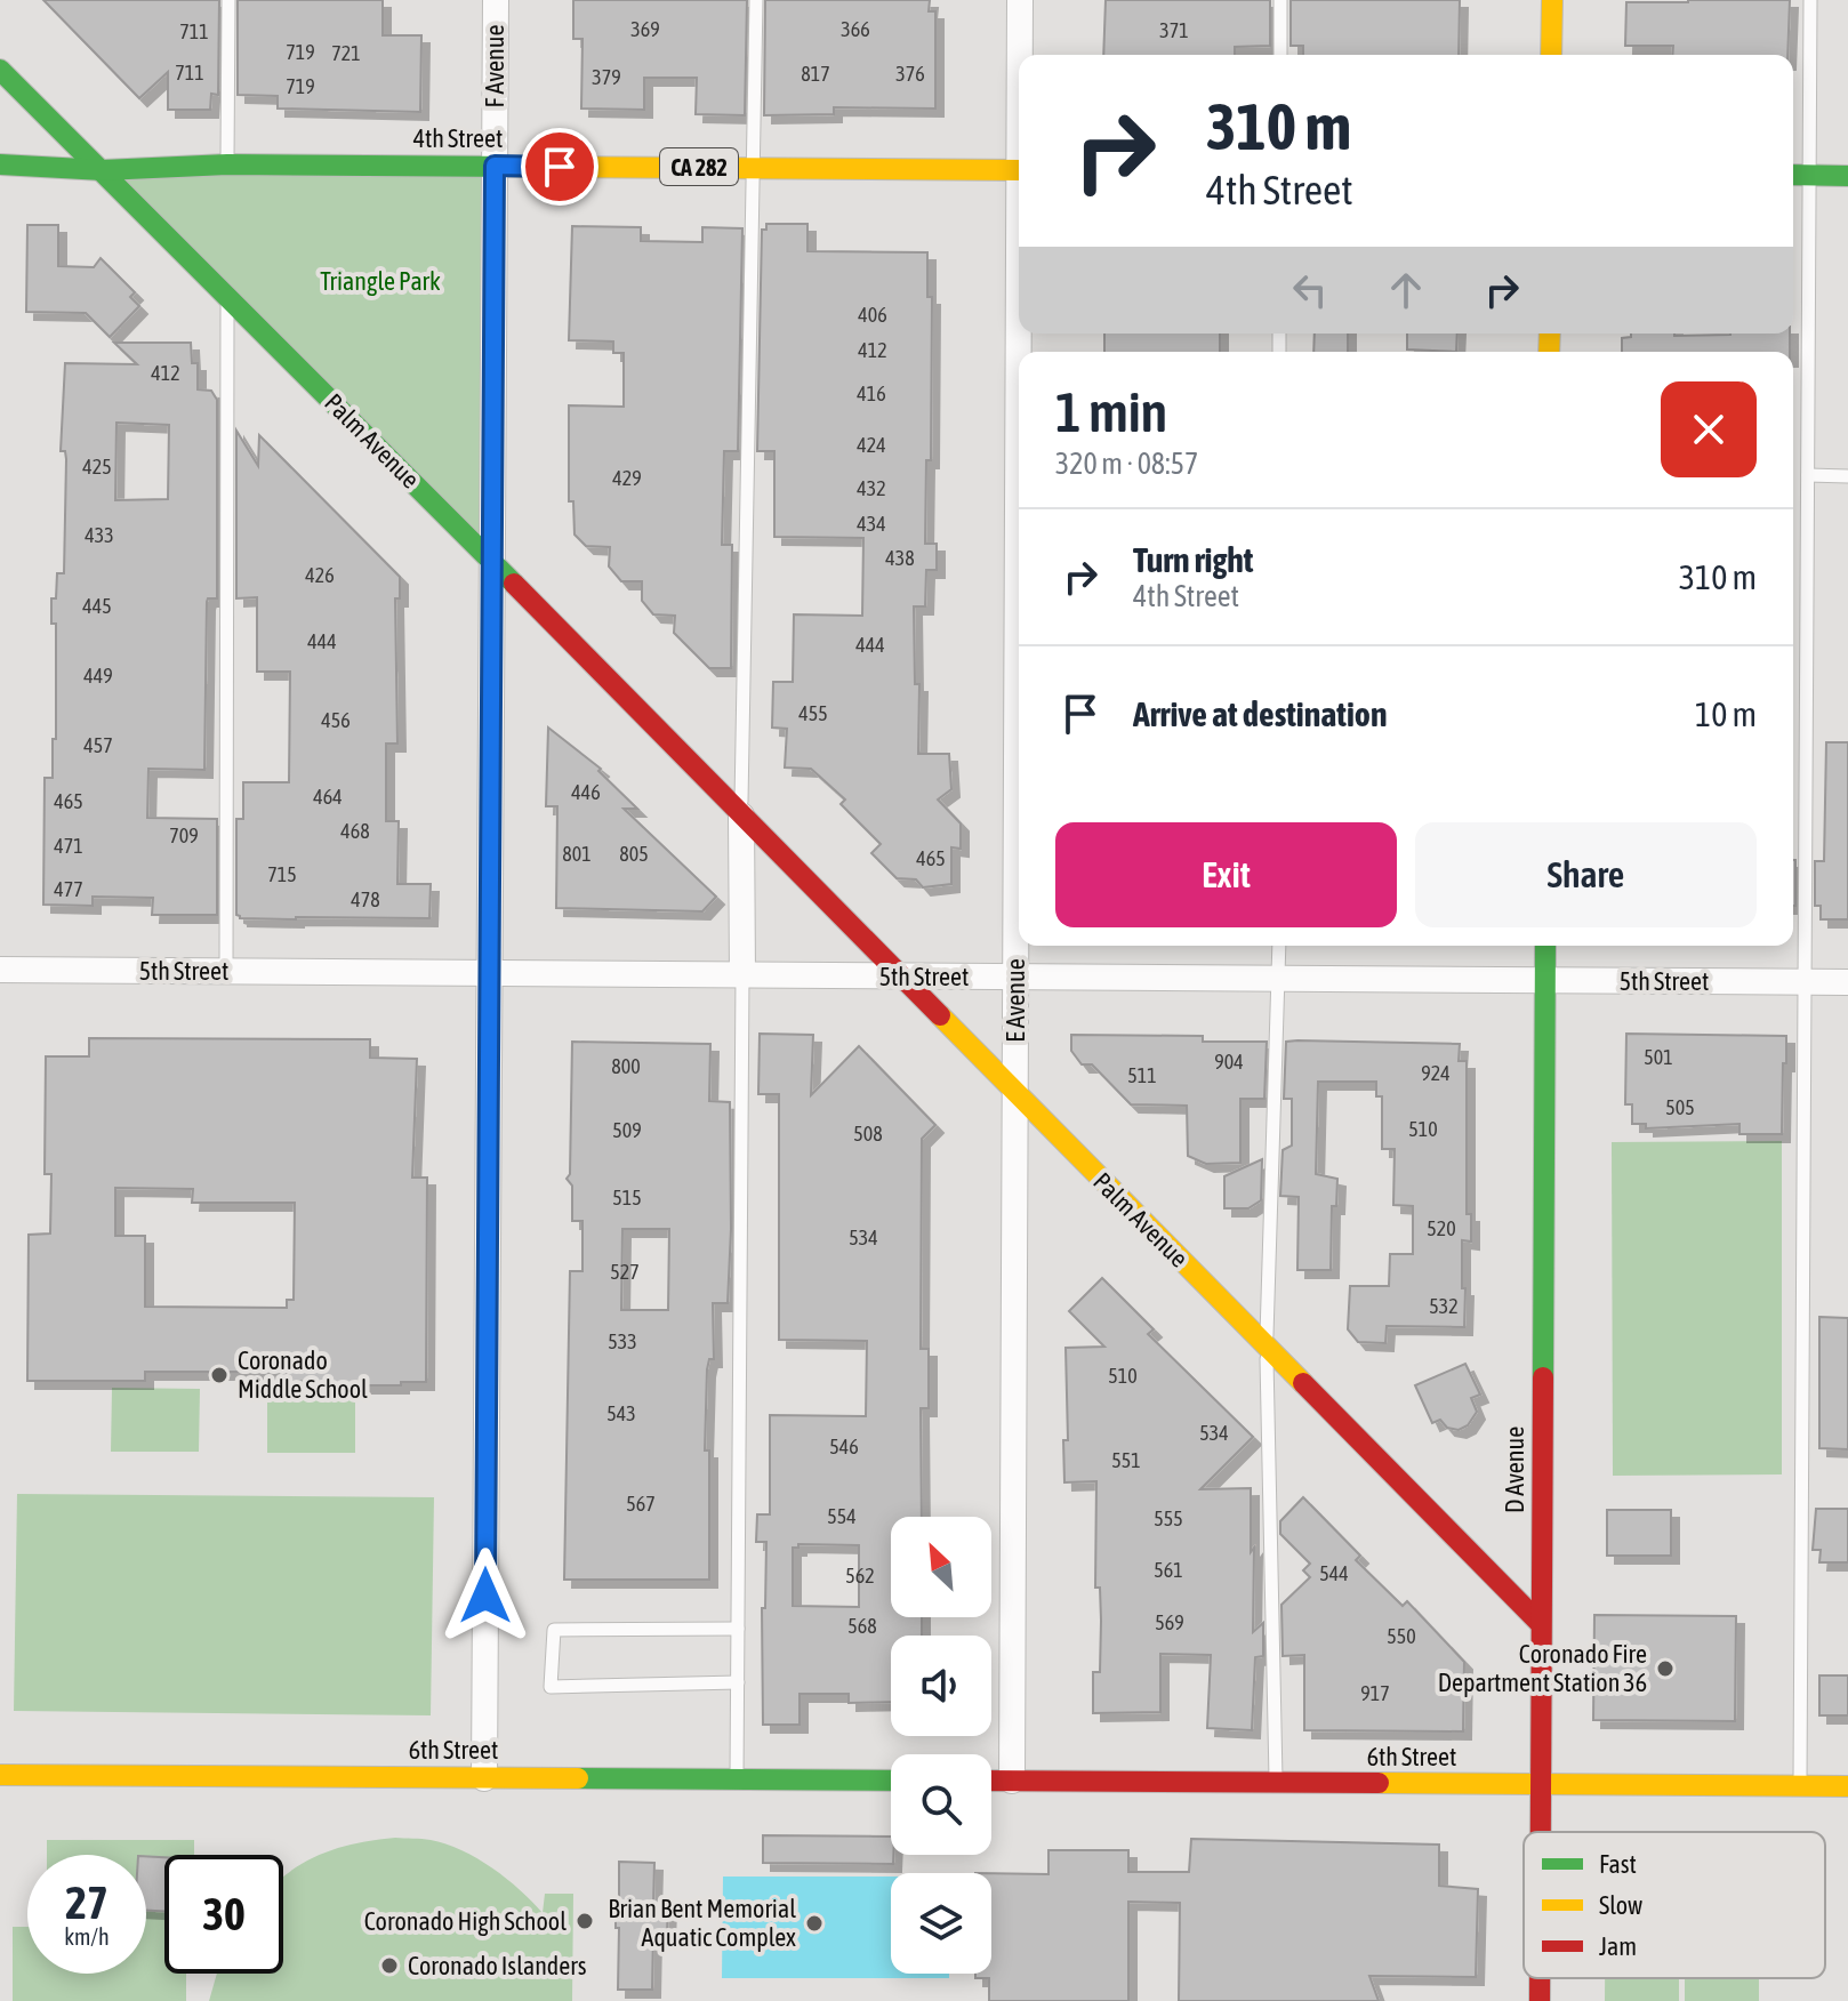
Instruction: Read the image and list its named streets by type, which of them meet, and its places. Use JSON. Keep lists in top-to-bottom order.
{
  "streets": {
    "street": [
      "F Avenue",
      "4th Street",
      "CA 282",
      "Palm Avenue",
      "5th Street",
      "E Avenue",
      "D Avenue",
      "6th Street"
    ]
  },
  "crossings": [
    ["F Avenue", "4th Street"],
    ["F Avenue", "Palm Avenue"],
    ["F Avenue", "5th Street"],
    ["F Avenue", "6th Street"],
    ["4th Street", "Palm Avenue"],
    ["Palm Avenue", "5th Street"],
    ["Palm Avenue", "E Avenue"],
    ["Palm Avenue", "D Avenue"],
    ["5th Street", "E Avenue"],
    ["5th Street", "D Avenue"],
    ["E Avenue", "6th Street"],
    ["D Avenue", "6th Street"]
  ],
  "parks": ["Triangle Park"],
  "places": [
    "Coronado Middle School",
    "Coronado Fire Department Station 36",
    "Coronado High School",
    "Brian Bent Memorial Aquatic Complex",
    "Coronado Islanders"
  ],
  "house_numbers": [
    "369",
    "366",
    "371",
    "711",
    "719",
    "721",
    "711",
    "817",
    "376",
    "379",
    "719",
    "406",
    "412",
    "412",
    "416",
    "424",
    "425",
    "429",
    "432",
    "434",
    "433",
    "438",
    "426",
    "445",
    "444",
    "444",
    "449",
    "455",
    "456",
    "457",
    "446",
    "464",
    "465",
    "468",
    "709",
    "471",
    "801",
    "805",
    "465",
    "715",
    "477",
    "478",
    "501",
    "904",
    "800",
    "924",
    "511",
    "505",
    "510",
    "509",
    "508",
    "515",
    "520",
    "534",
    "527",
    "532",
    "533",
    "510",
    "543",
    "534",
    "546",
    "551",
    "567",
    "554",
    "555",
    "561",
    "544",
    "562",
    "569",
    "568",
    "550",
    "917"
  ],
  "legend": ["Fast", "Slow", "Jam"],
  "north": "top left",
  "page": {
    "turn": ["310 m", "4th Street"],
    "heading": ["1 min", "320 m · 08:57"],
    "list": [
      {
        "name": "Turn right",
        "note": "4th Street",
        "value": "310 m"
      },
      {
        "name": "Arrive at destination",
        "value": "10 m"
      }
    ],
    "buttons": ["Exit", "Share"],
    "speed": "27 km/h",
    "limit": "30"
  }
}
